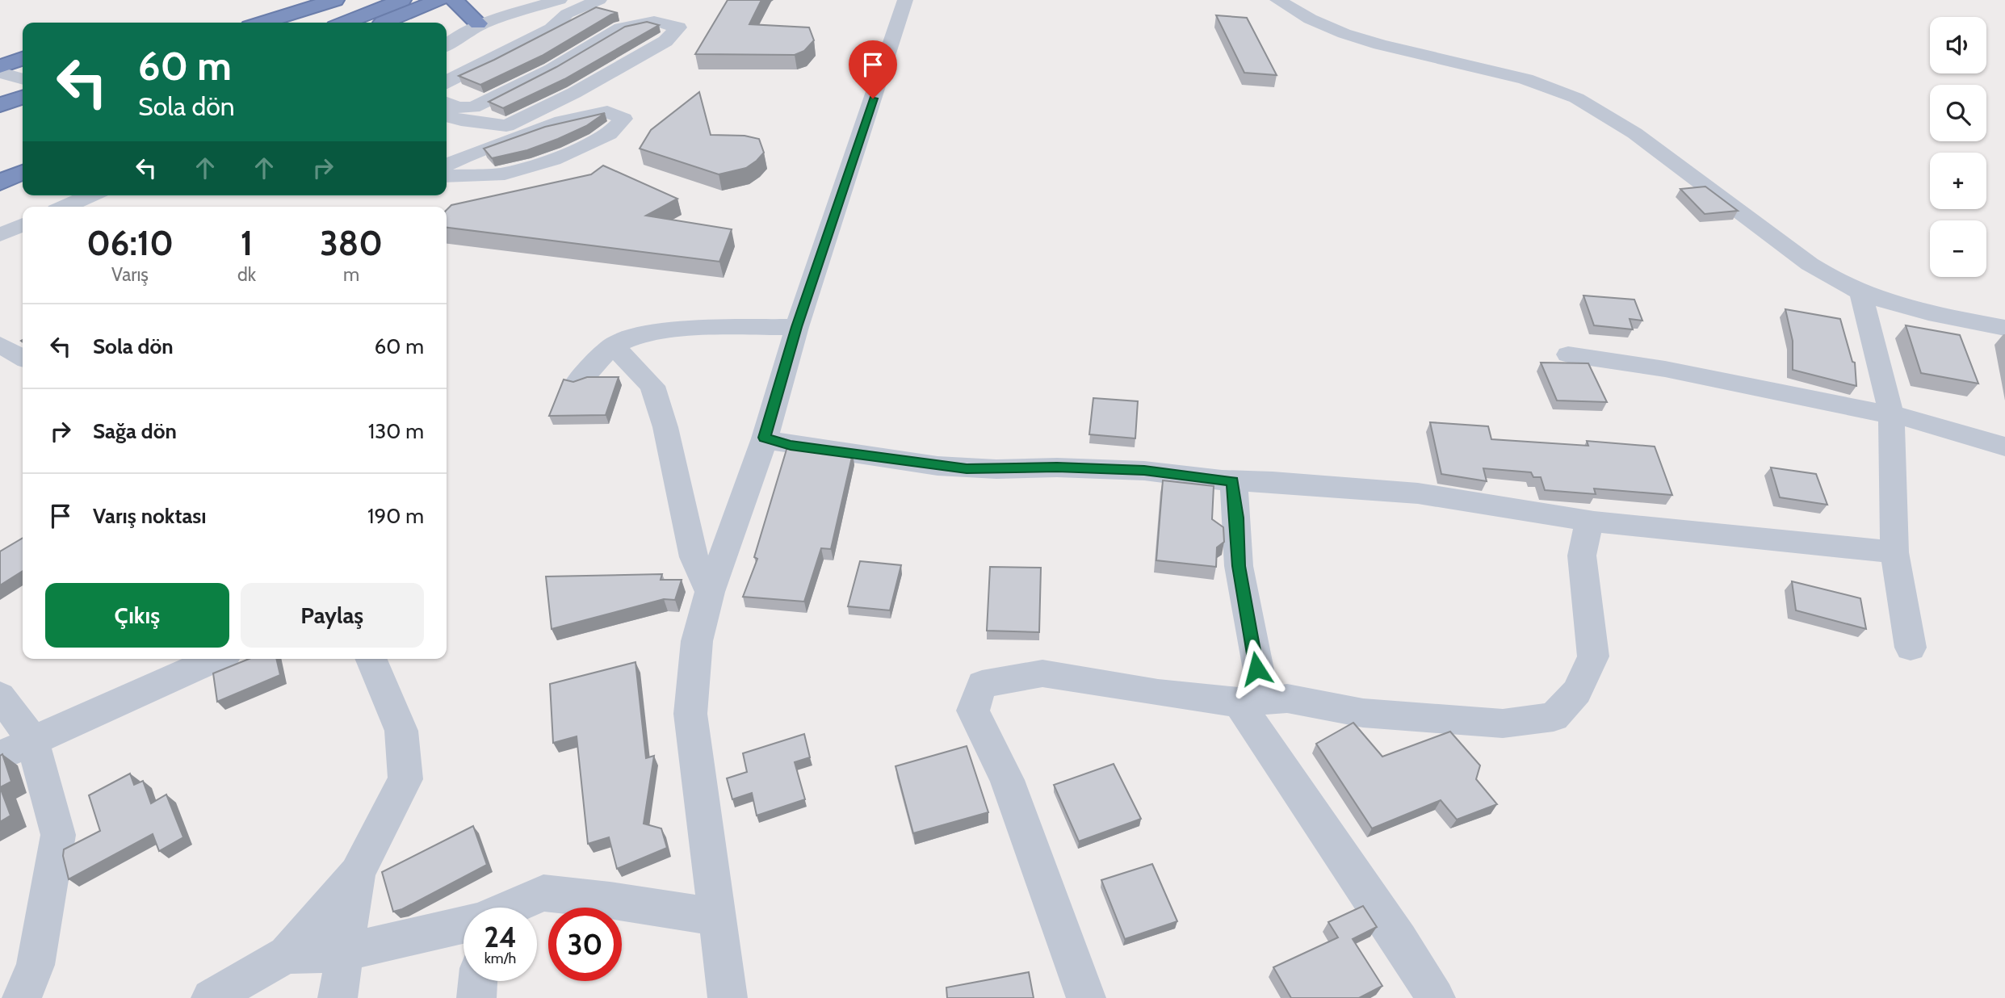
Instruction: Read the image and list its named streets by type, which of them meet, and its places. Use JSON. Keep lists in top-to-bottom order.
{
  "page": {
    "map_buttons": ["+", "−"],
    "turn": ["60 m", "Sola dön"],
    "eta": [
      "06:10",
      "Varış",
      "1",
      "dk",
      "380",
      "m"
    ],
    "list": [
      {
        "name": "Sola dön",
        "value": "60 m"
      },
      {
        "name": "Sağa dön",
        "value": "130 m"
      },
      {
        "name": "Varış noktası",
        "value": "190 m"
      }
    ],
    "buttons": ["Çıkış", "Paylaş"],
    "speed": "24 km/h",
    "limit": "30"
  }
}
